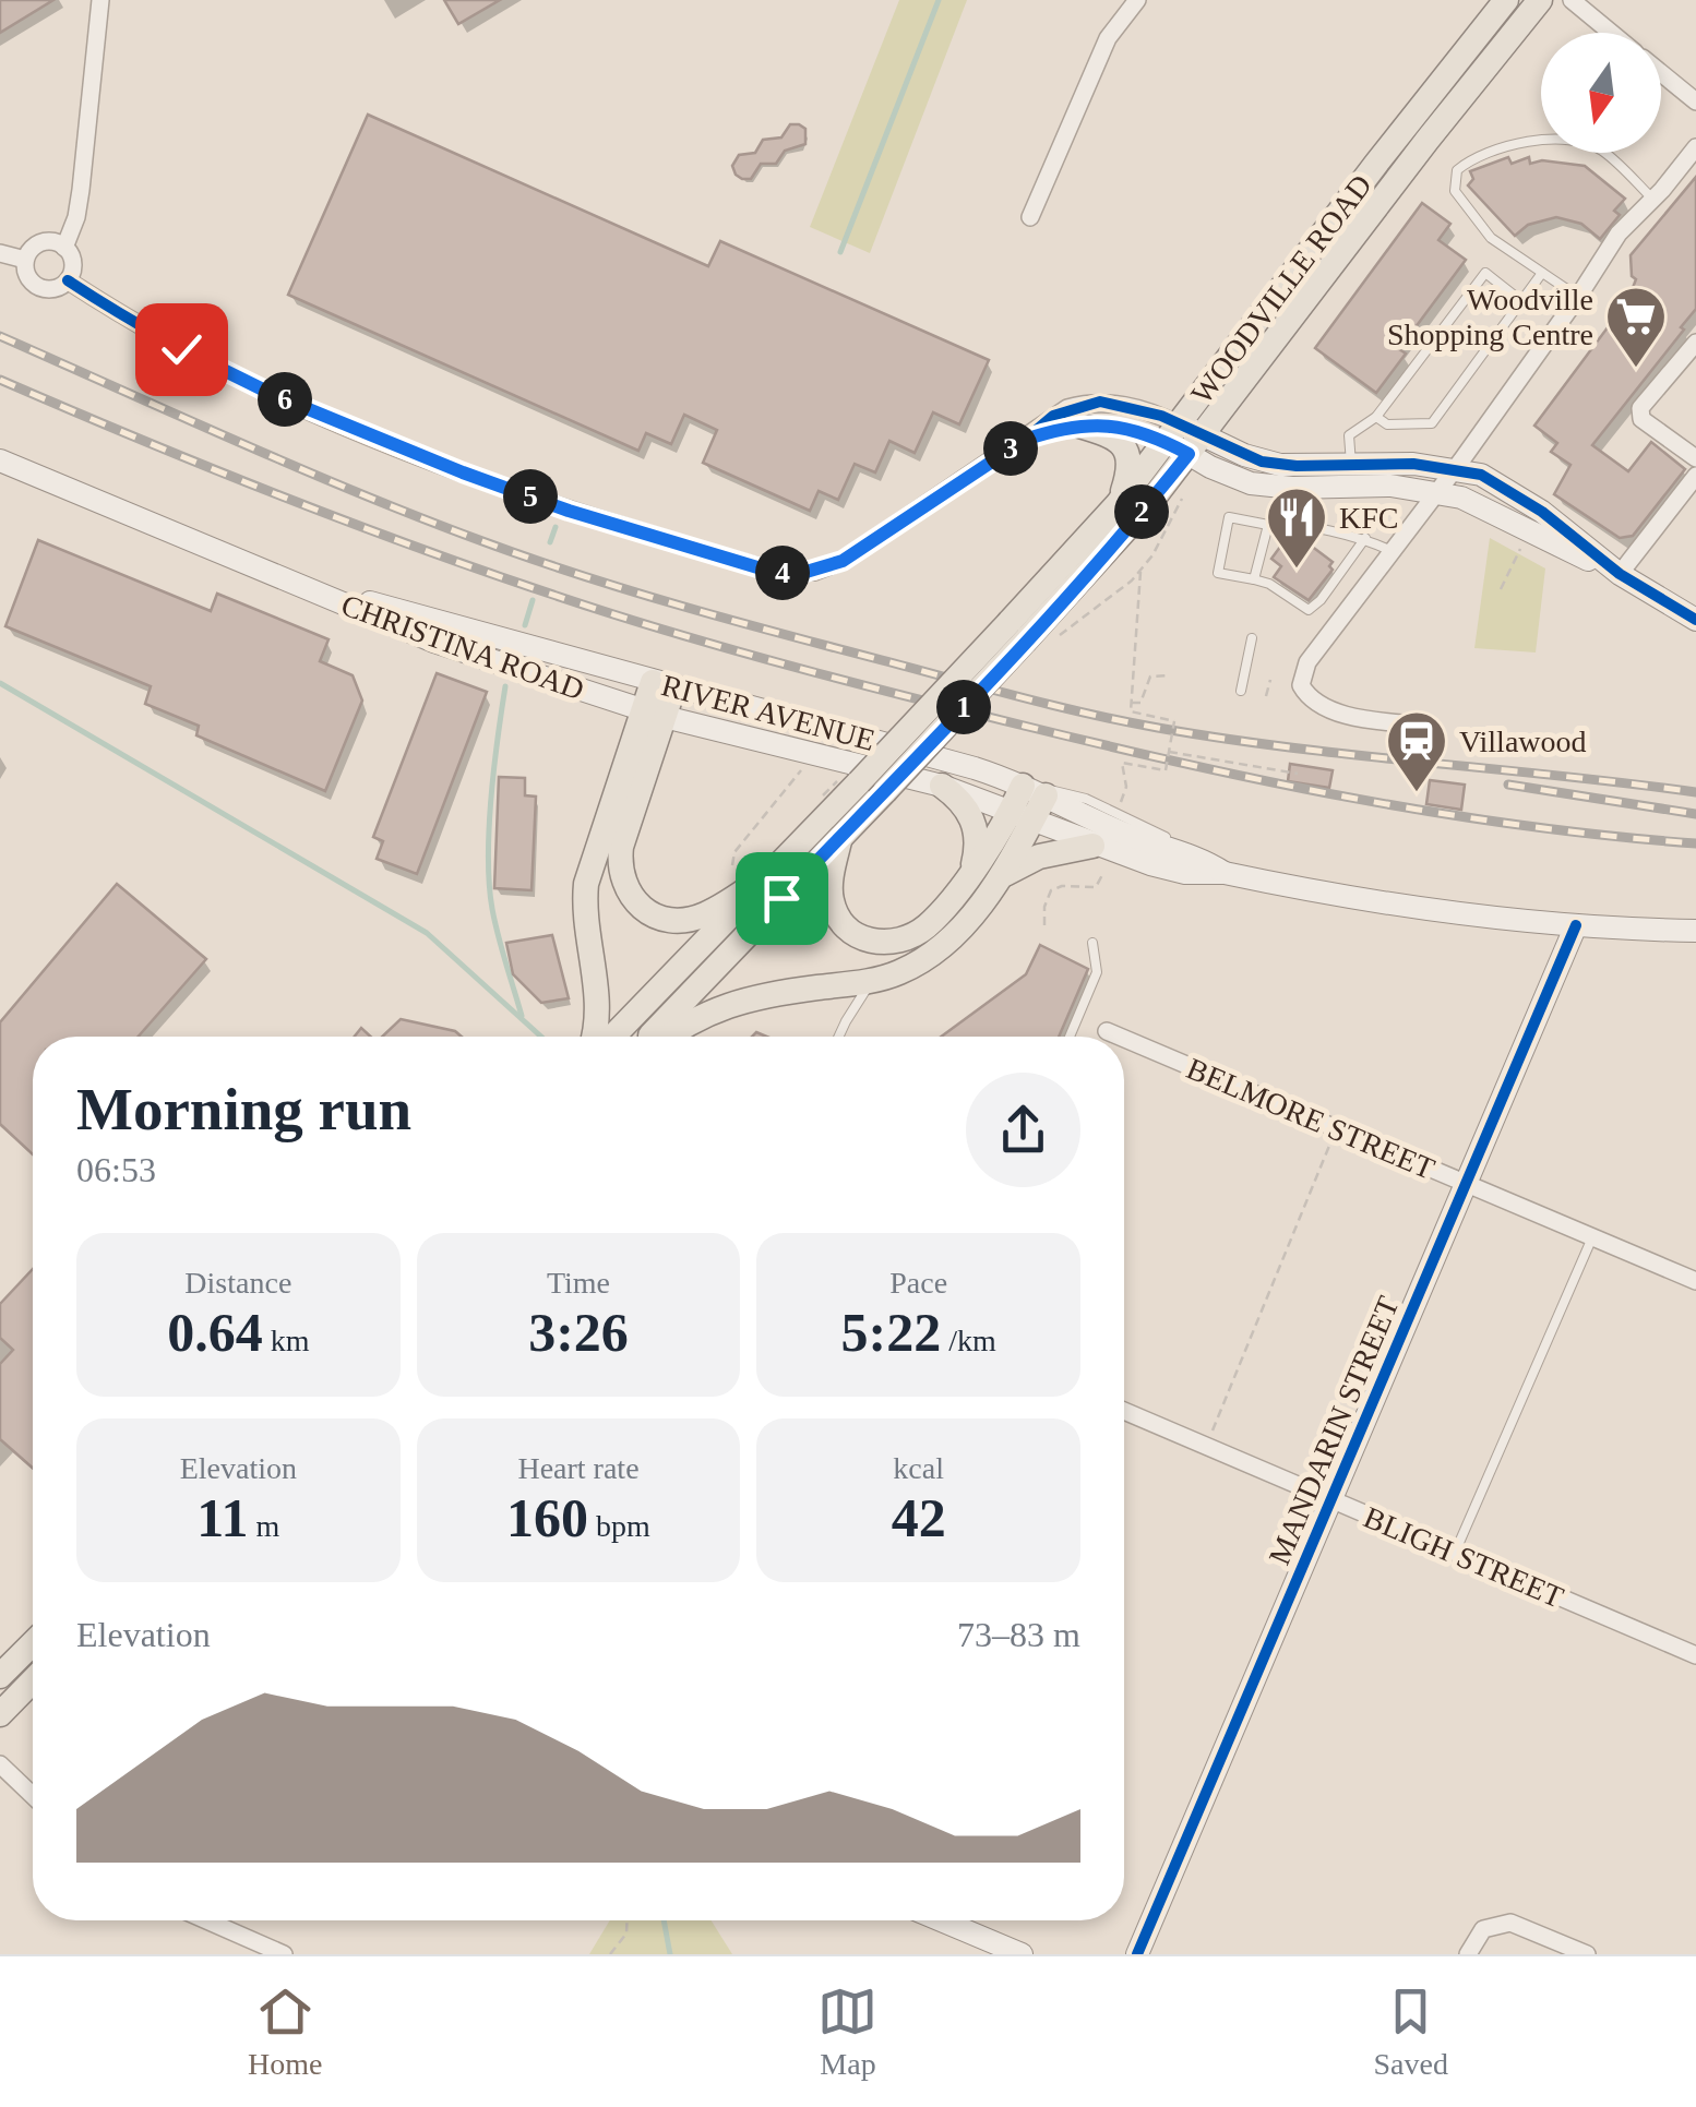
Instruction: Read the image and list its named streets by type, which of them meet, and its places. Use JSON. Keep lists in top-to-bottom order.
{
  "streets": {
    "main road": [
      "WOODVILLE ROAD",
      "CHRISTINA ROAD",
      "RIVER AVENUE",
      "MANDARIN STREET"
    ],
    "street": ["BELMORE STREET", "BLIGH STREET"]
  },
  "crossings": [
    ["CHRISTINA ROAD", "RIVER AVENUE"],
    ["RIVER AVENUE", "MANDARIN STREET"],
    ["BELMORE STREET", "MANDARIN STREET"],
    ["MANDARIN STREET", "BLIGH STREET"]
  ],
  "places": {
    "supermarket": ["Woodville Shopping Centre"],
    "restaurant": ["KFC"],
    "station": ["Villawood"]
  },
  "north": "bottom",
  "page": {
    "pins": [
      "6",
      "3",
      "5",
      "2",
      "4",
      "1"
    ],
    "heading": ["Morning run", "06:53"],
    "stats": [
      ["Distance", "0.64 km"],
      ["Time", "3:26"],
      ["Pace", "5:22 /km"],
      ["Elevation", "11 m"],
      ["Heart rate", "160 bpm"],
      ["kcal", "42"]
    ],
    "chart": ["Elevation", "73–83 m"],
    "tabs": ["Home", "Map", "Saved"]
  }
}
